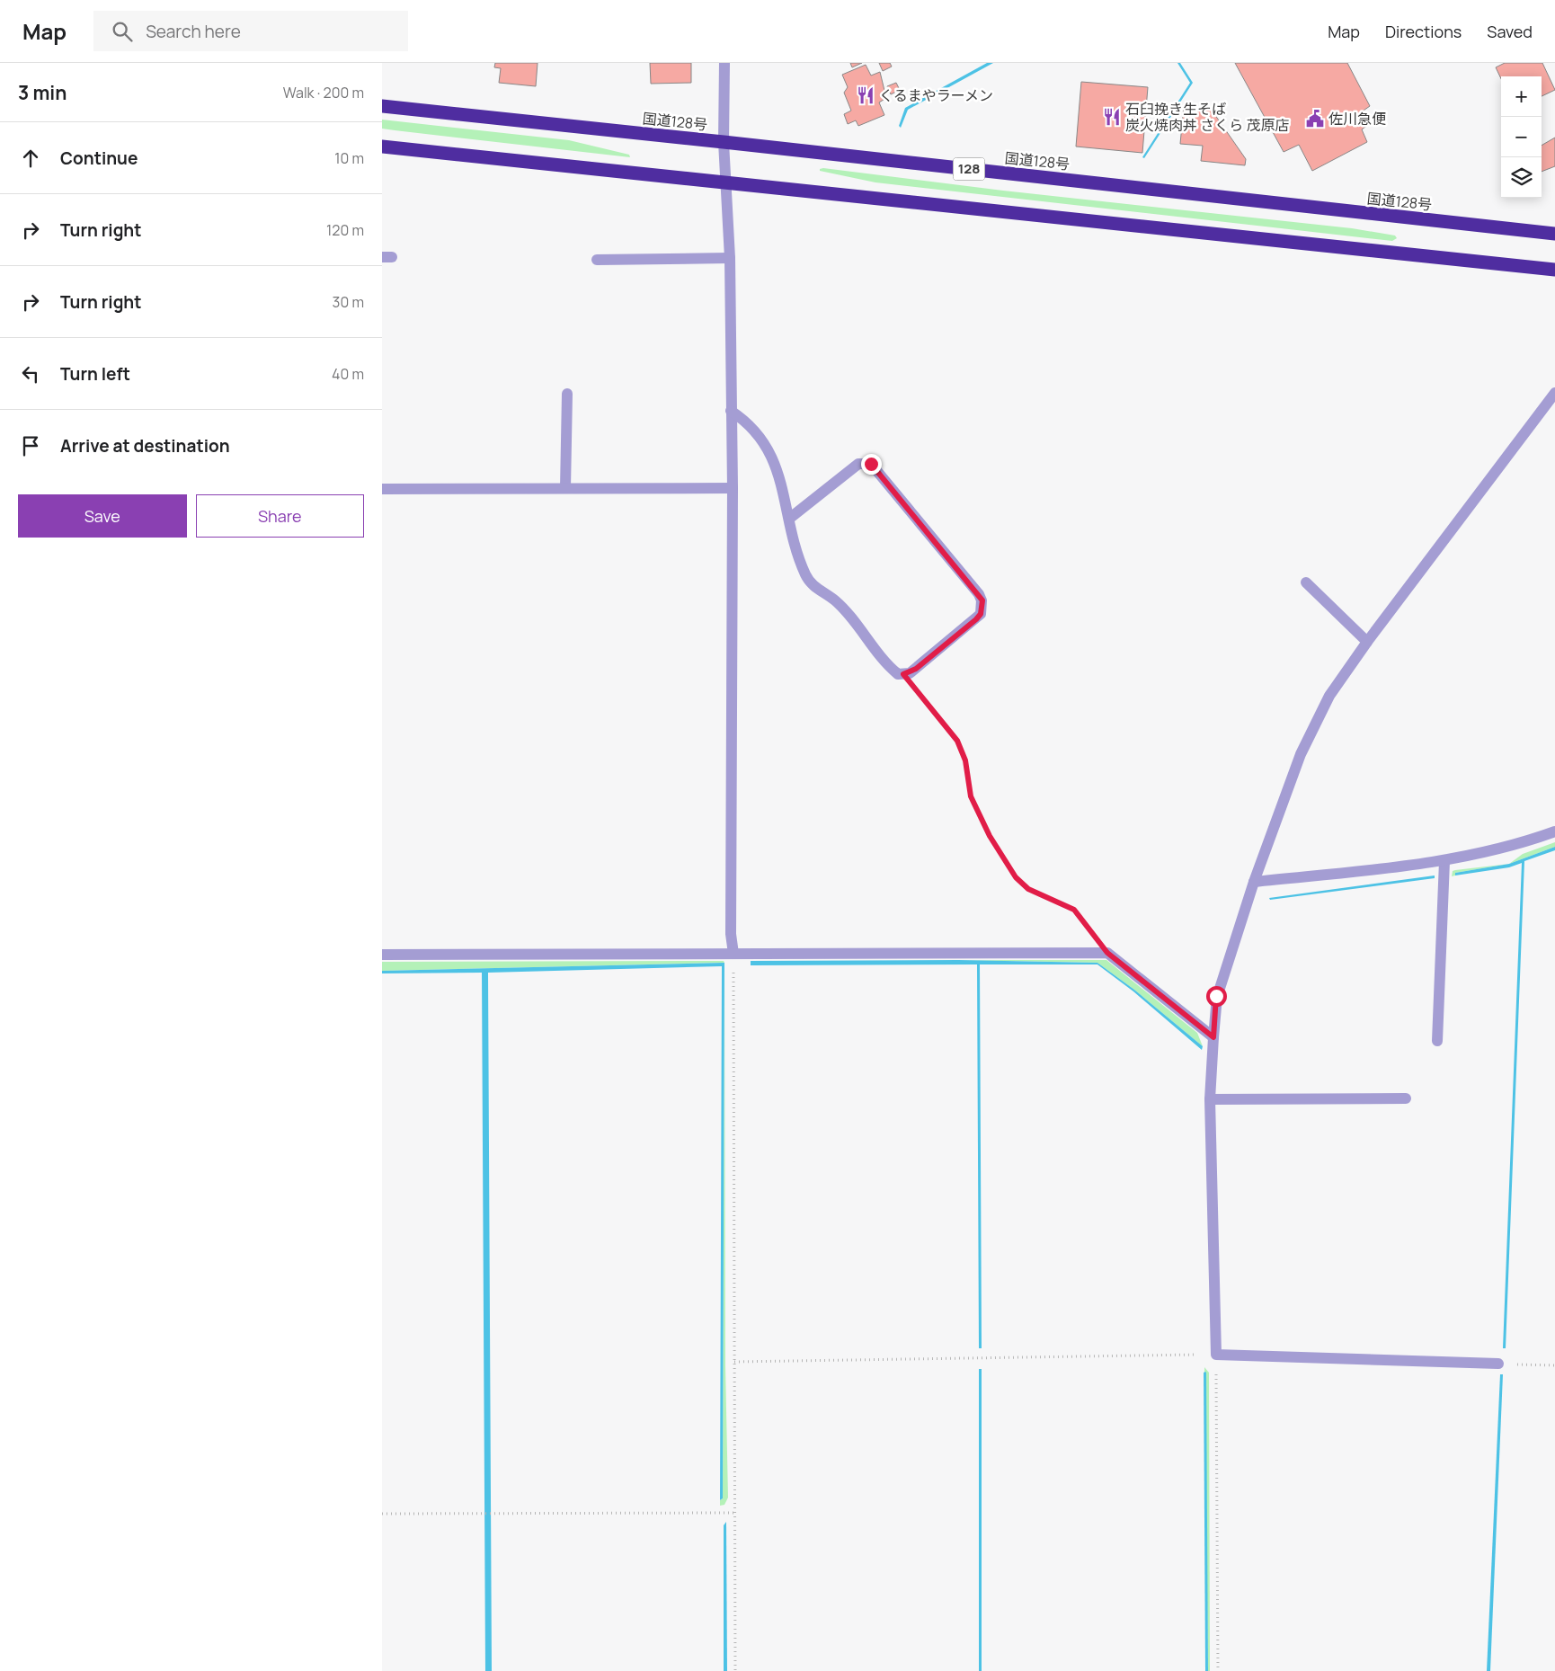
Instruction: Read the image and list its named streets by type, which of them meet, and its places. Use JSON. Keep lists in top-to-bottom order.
{
  "streets": {
    "highway": ["国道128号", "128"]
  },
  "places": {
    "restaurant": ["くるまやラーメン", "石臼挽き生そば 炭火焼肉丼 さくら 茂原店"],
    "public building": ["佐川急便"]
  },
  "page": {
    "header": "Map",
    "search": "Search here",
    "nav": ["Map", "Directions", "Saved"],
    "heading": ["3 min", "Walk · 200 m"],
    "map_buttons": ["+", "−"],
    "list": [
      ["Continue", "10 m"],
      ["Turn right", "120 m"],
      ["Turn right", "30 m"],
      ["Turn left", "40 m"],
      "Arrive at destination"
    ],
    "buttons": ["Save", "Share"]
  }
}
